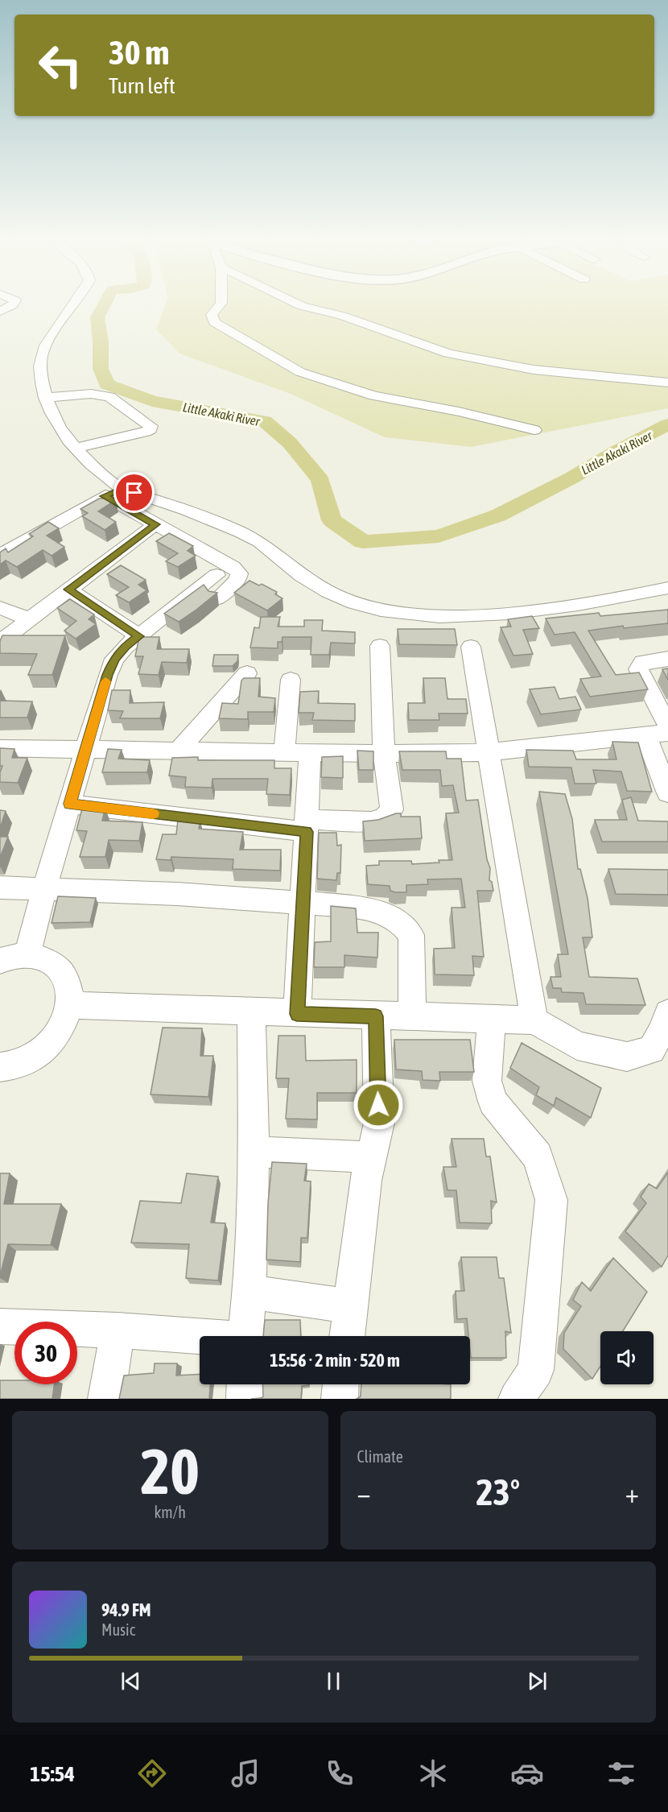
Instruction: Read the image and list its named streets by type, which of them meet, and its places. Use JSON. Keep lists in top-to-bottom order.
{
  "water": ["Little Akaki River"],
  "page": {
    "turn": ["30 m", "Turn left"],
    "limit": "30",
    "trip": "15:56 · 2 min · 520 m",
    "tile": [
      ["20", "km/h"],
      "Climate"
    ],
    "heat": ["−", "23°", "+"],
    "song": ["94.9 FM", "Music"],
    "tabs": "15:54"
  }
}
